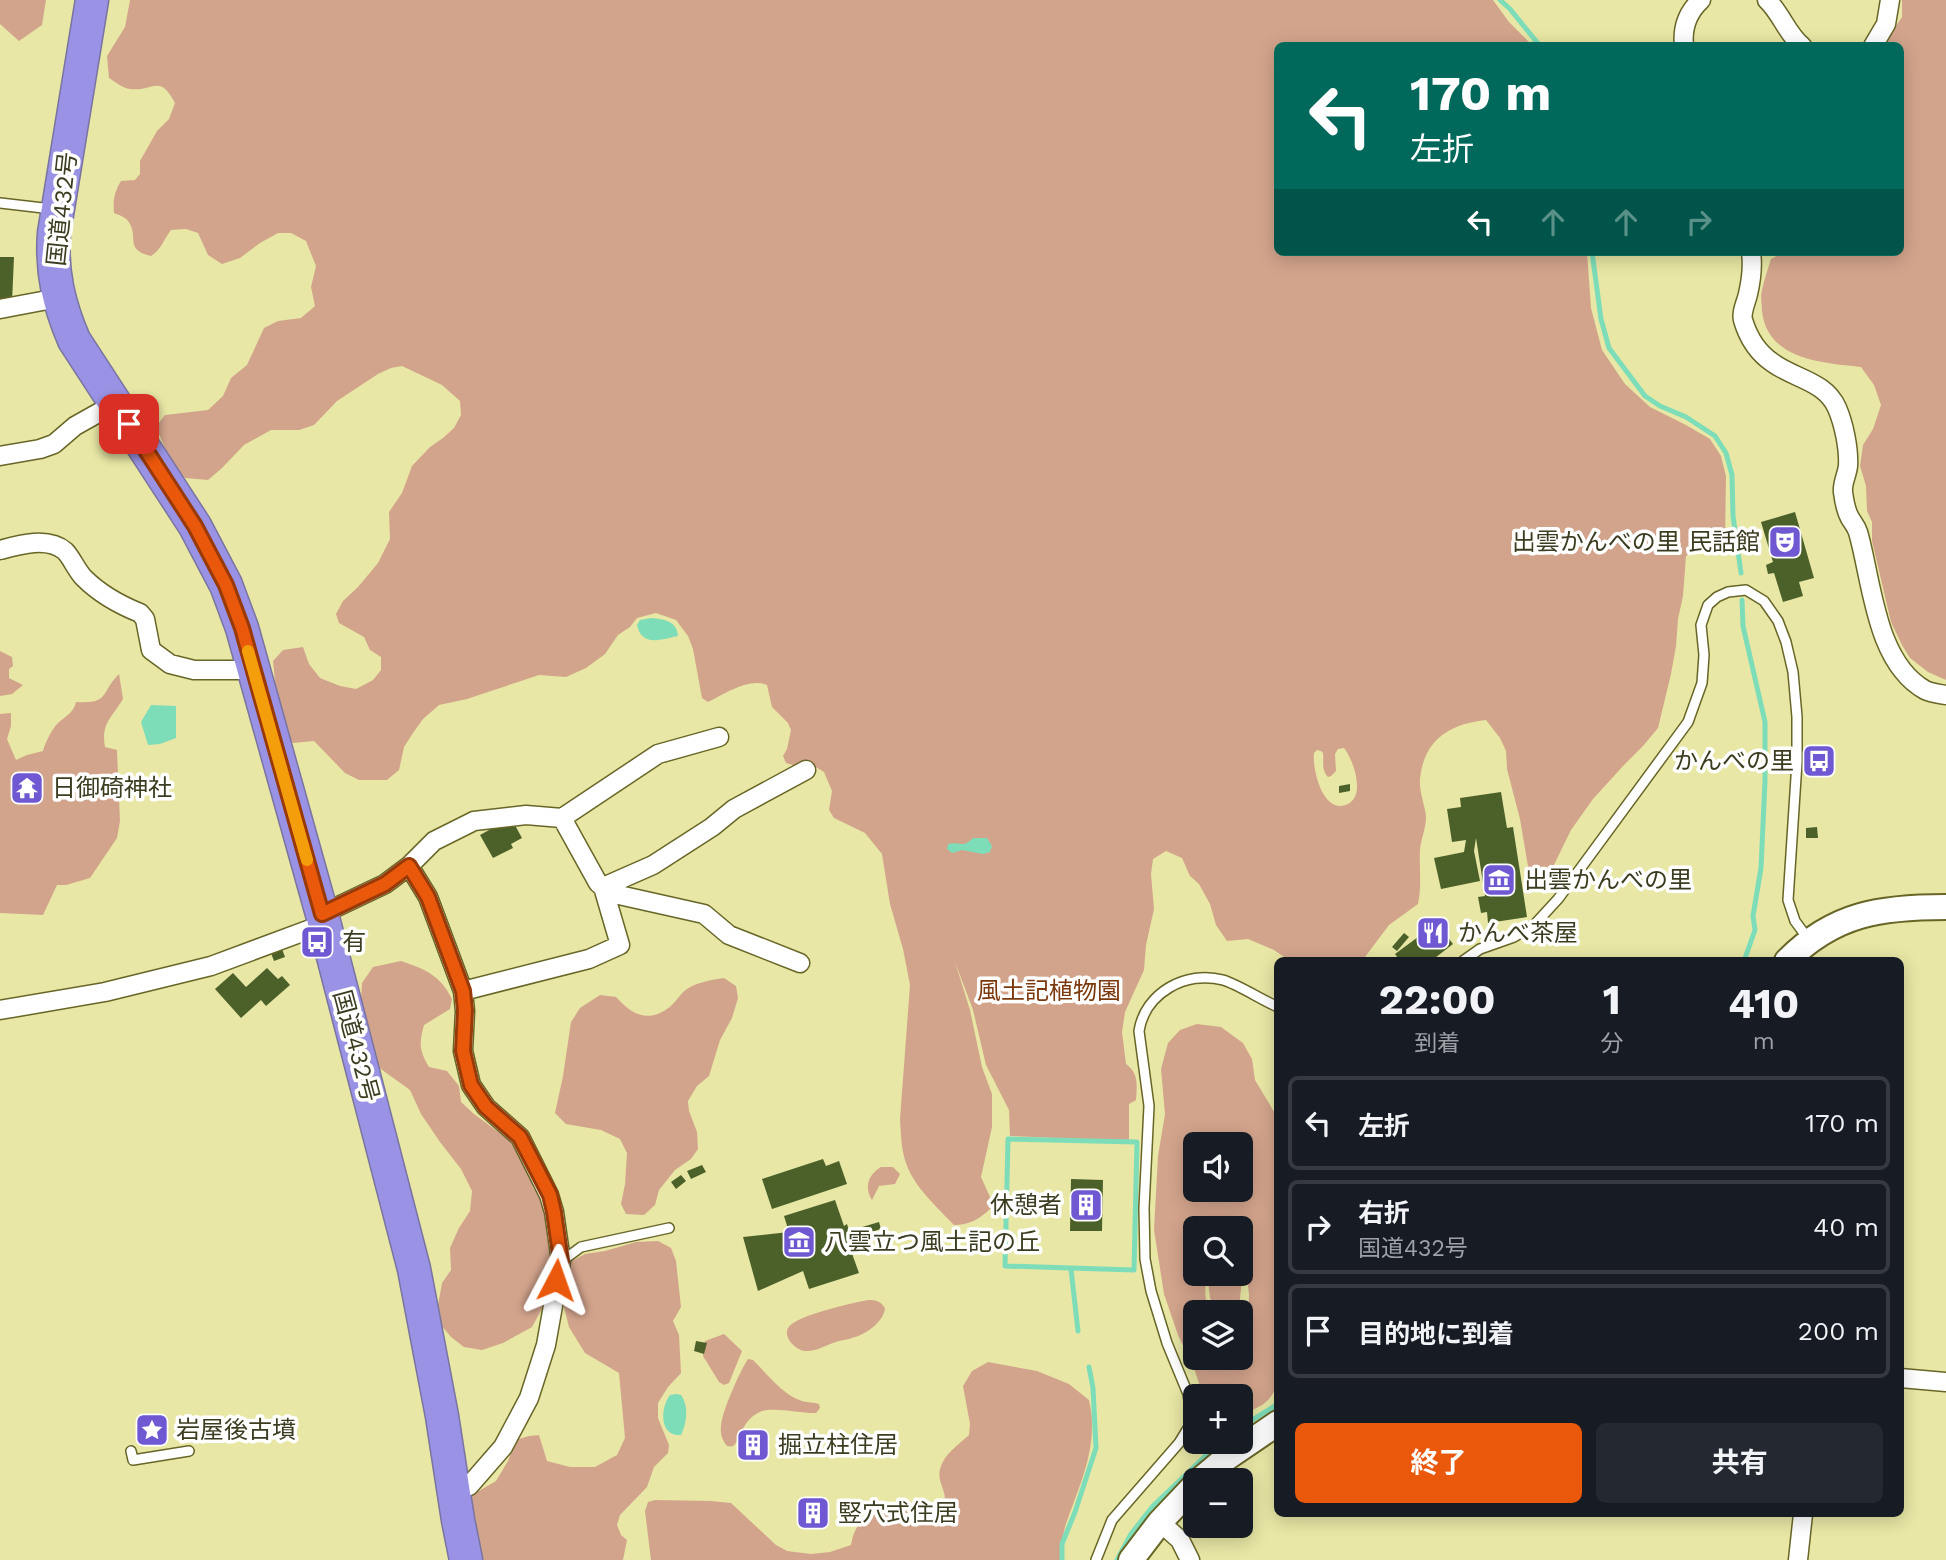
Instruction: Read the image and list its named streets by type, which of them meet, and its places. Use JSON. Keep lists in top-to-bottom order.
{
  "streets": {
    "highway": ["国道432号"]
  },
  "parks": ["風土記植物園"],
  "places": {
    "theatre": ["出雲かんべの里 民話館"],
    "bus stop": ["かんべの里", "有"],
    "temple": ["日御碕神社"],
    "museum": ["出雲かんべの里", "八雲立つ風土記の丘"],
    "restaurant": ["かんべ茶屋"],
    "building": ["休憩者", "掘立柱住居", "竪穴式住居"],
    "place": ["岩屋後古墳"]
  },
  "page": {
    "turn": ["170 m", "左折"],
    "eta": [
      "22:00",
      "到着",
      "1",
      "分",
      "410",
      "m"
    ],
    "list": [
      {
        "name": "左折",
        "value": "170 m"
      },
      {
        "name": "右折",
        "note": "国道432号",
        "value": "40 m"
      },
      {
        "name": "目的地に到着",
        "value": "200 m"
      }
    ],
    "map_buttons": ["+", "−"],
    "buttons": ["終了", "共有"]
  }
}
